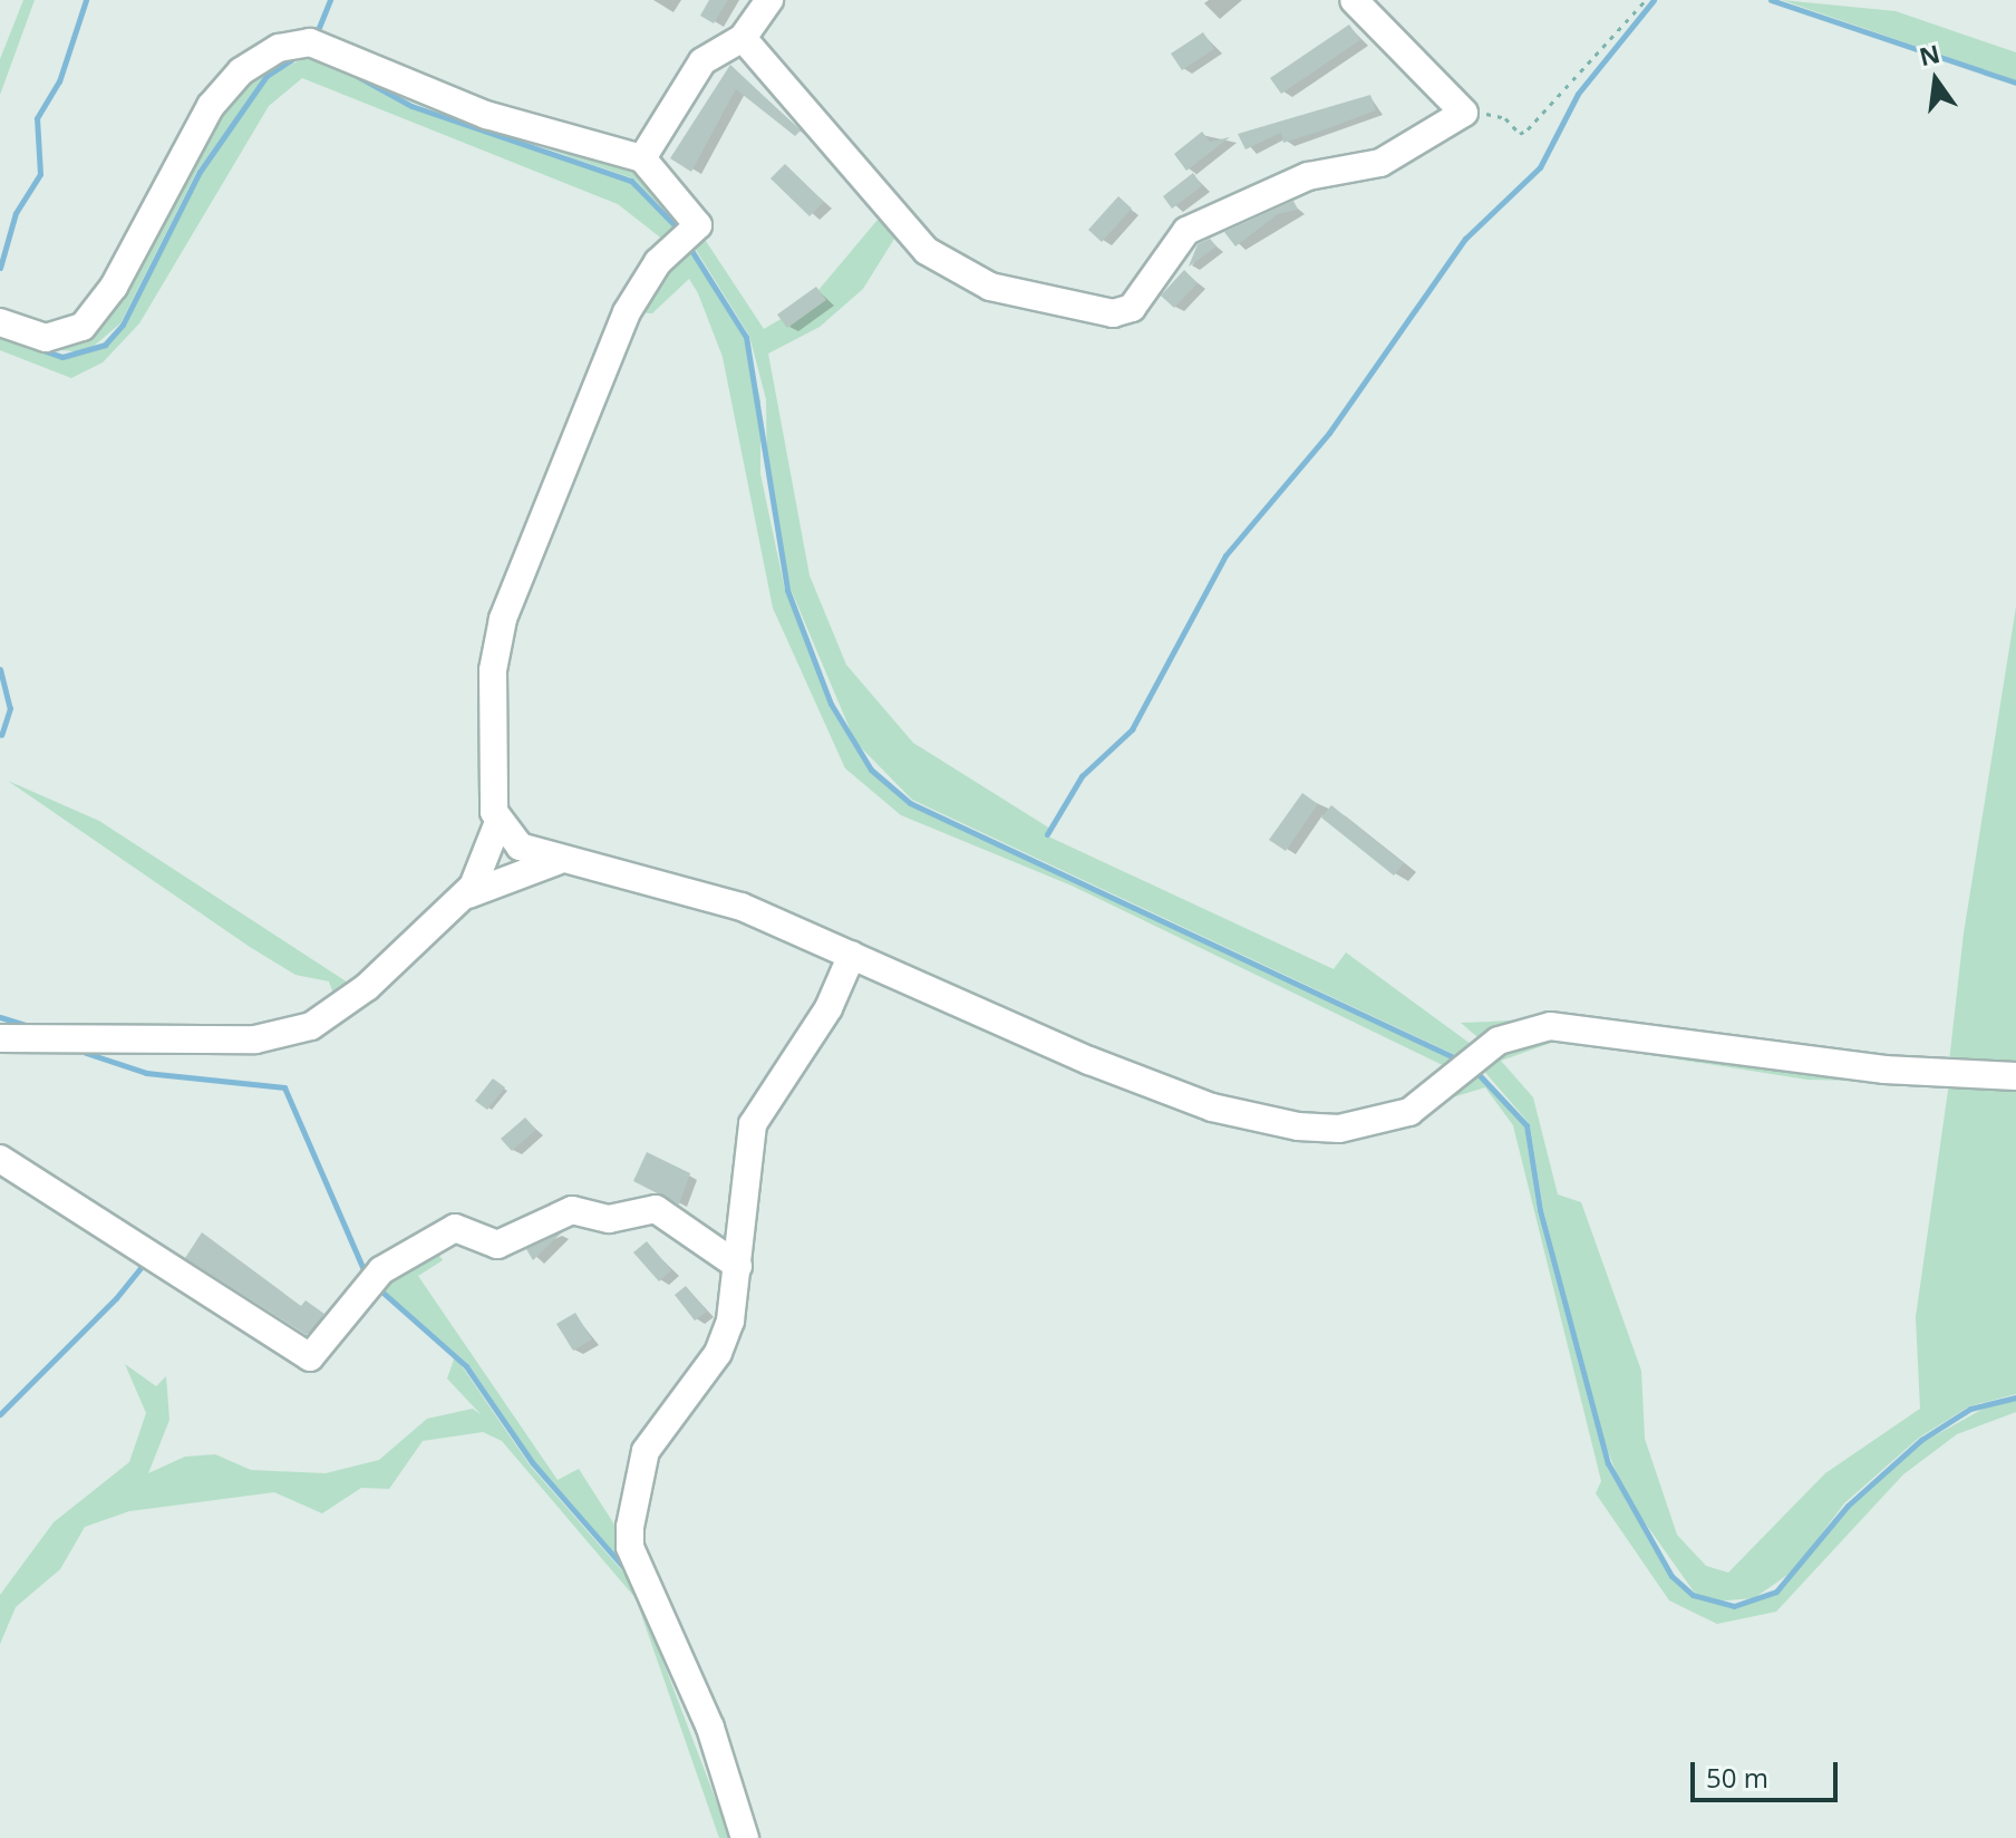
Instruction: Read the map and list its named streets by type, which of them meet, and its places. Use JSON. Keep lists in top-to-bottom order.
{
  "scale_bar": "50 m",
  "north": "top"
}
